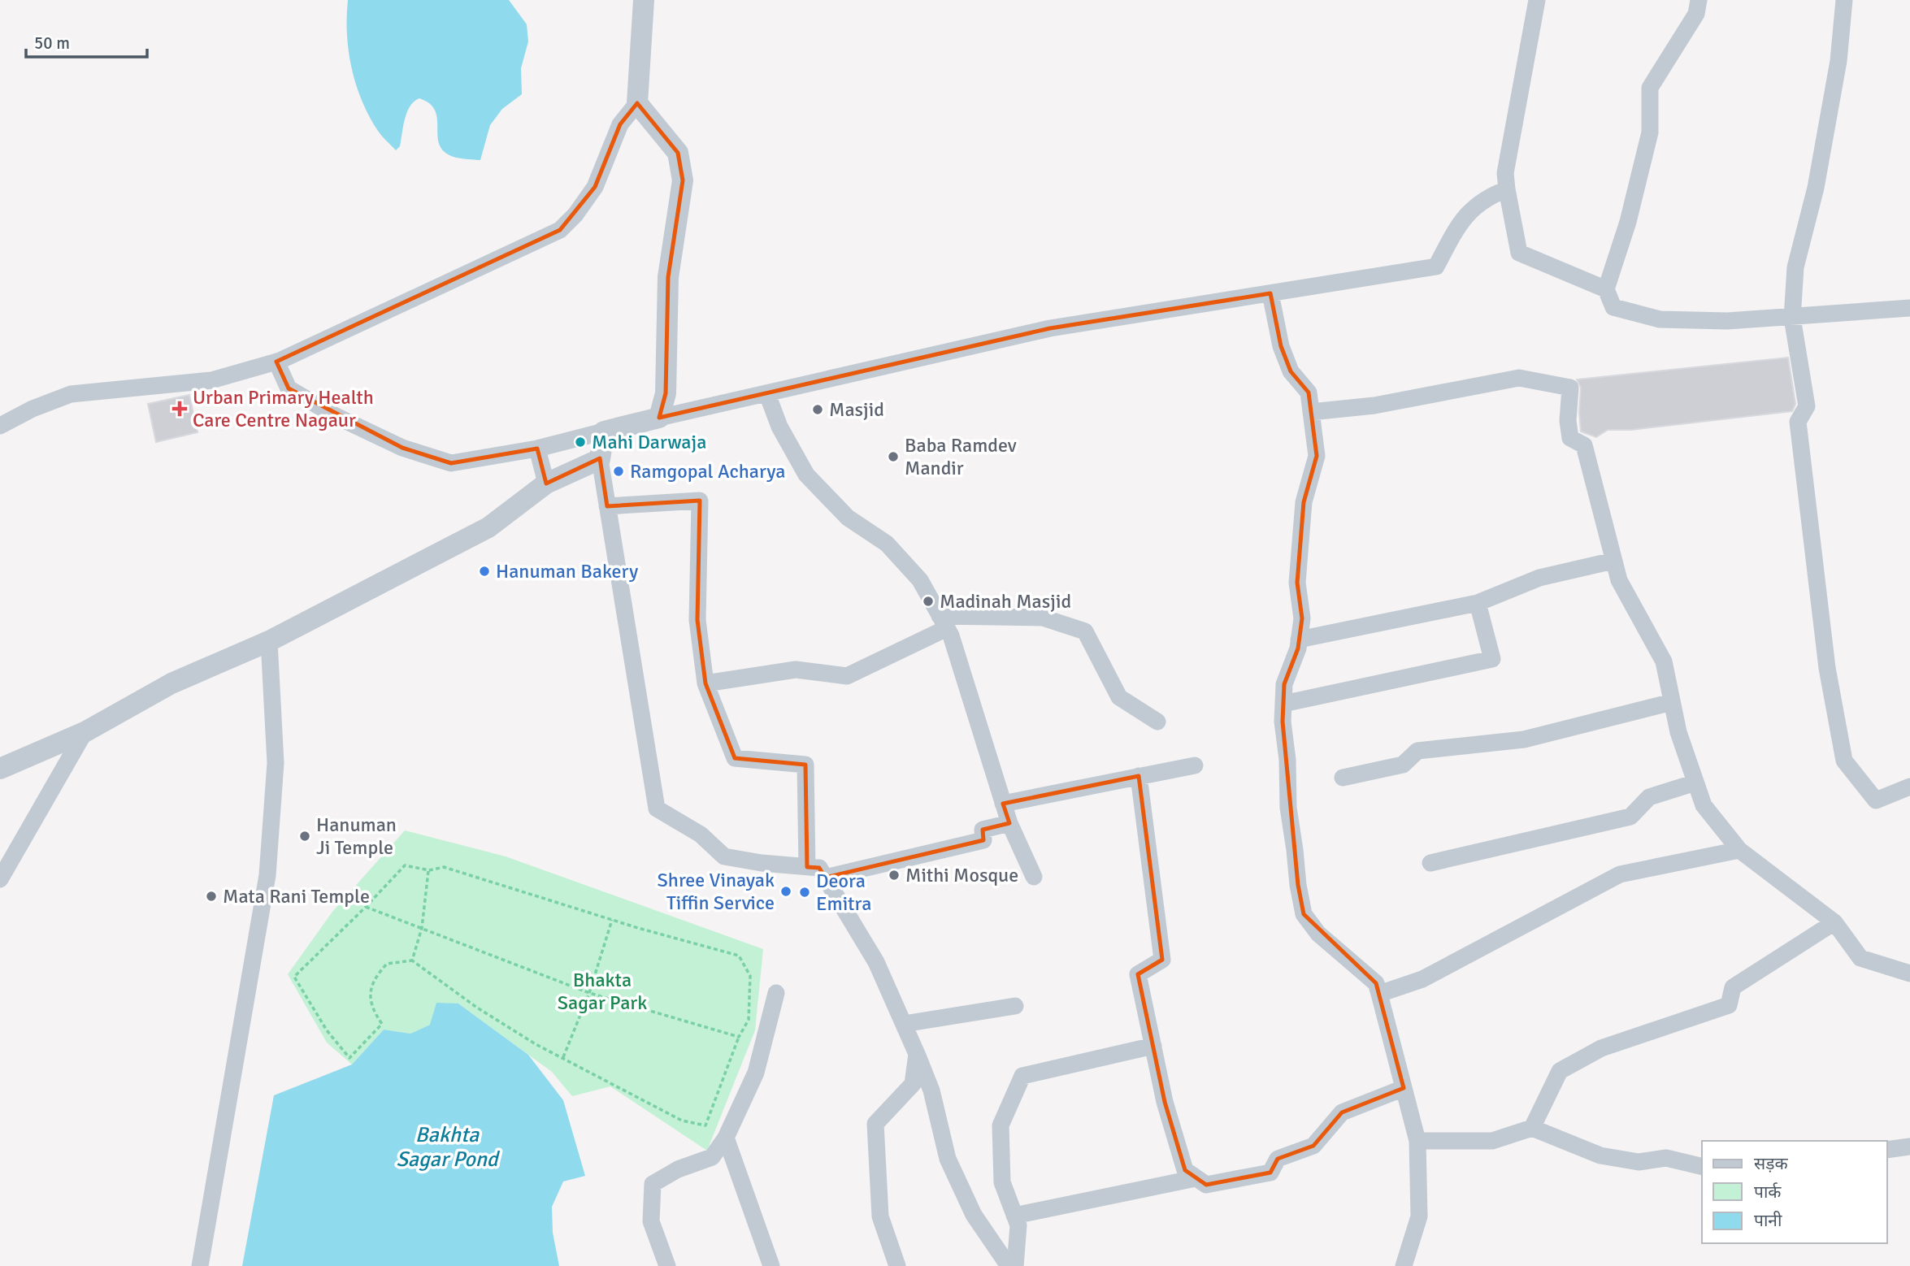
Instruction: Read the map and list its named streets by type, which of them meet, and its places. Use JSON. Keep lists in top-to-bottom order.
{
  "water": ["Bakhta Sagar Pond"],
  "parks": ["Bhakta Sagar Park"],
  "places": {
    "health": ["Urban Primary Health Care Centre Nagaur"],
    "other": [
      "Masjid",
      "Mahi Darwaja",
      "Baba Ramdev Mandir",
      "Ramgopal Acharya",
      "Hanuman Bakery",
      "Madinah Masjid",
      "Hanuman Ji Temple",
      "Mithi Mosque",
      "Shree Vinayak Tiffin Service",
      "Deora Emitra",
      "Mata Rani Temple"
    ]
  },
  "legend": ["सड़क", "पार्क", "पानी"],
  "scale_bar": "50 m"
}
